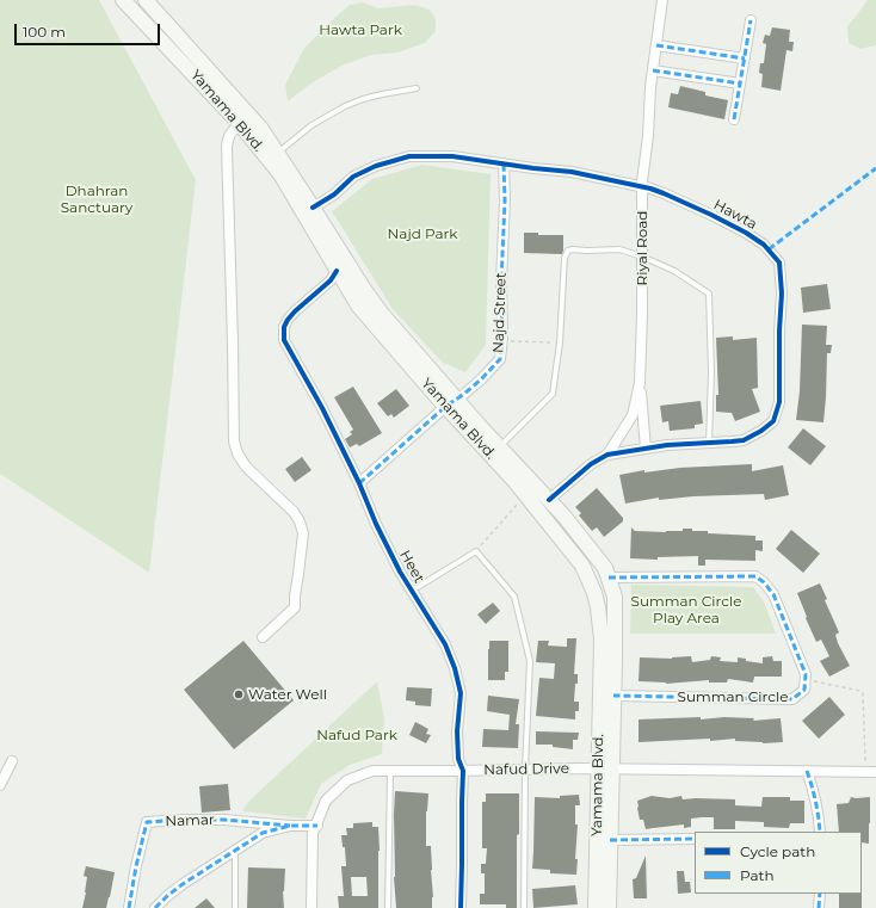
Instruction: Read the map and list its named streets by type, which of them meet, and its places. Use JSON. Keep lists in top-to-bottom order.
{
  "streets": {
    "main road": ["Yamama Blvd."],
    "street": [
      "Hawta",
      "Riyal Road",
      "Najd Street",
      "Heet",
      "Summan Circle",
      "Nafud Drive",
      "Namar"
    ]
  },
  "crossings": [
    ["Yamama Blvd.", "Hawta"],
    ["Yamama Blvd.", "Najd Street"],
    ["Yamama Blvd.", "Heet"],
    ["Yamama Blvd.", "Summan Circle"],
    ["Yamama Blvd.", "Nafud Drive"],
    ["Hawta", "Riyal Road"],
    ["Hawta", "Najd Street"],
    ["Najd Street", "Heet"],
    ["Heet", "Nafud Drive"],
    ["Nafud Drive", "Namar"]
  ],
  "parks": [
    "Hawta Park",
    "Dhahran Sanctuary",
    "Najd Park",
    "Summan Circle Play Area",
    "Nafud Park"
  ],
  "places": ["Water Well"],
  "legend": ["Cycle path", "Path"],
  "scale_bar": "100 m"
}
